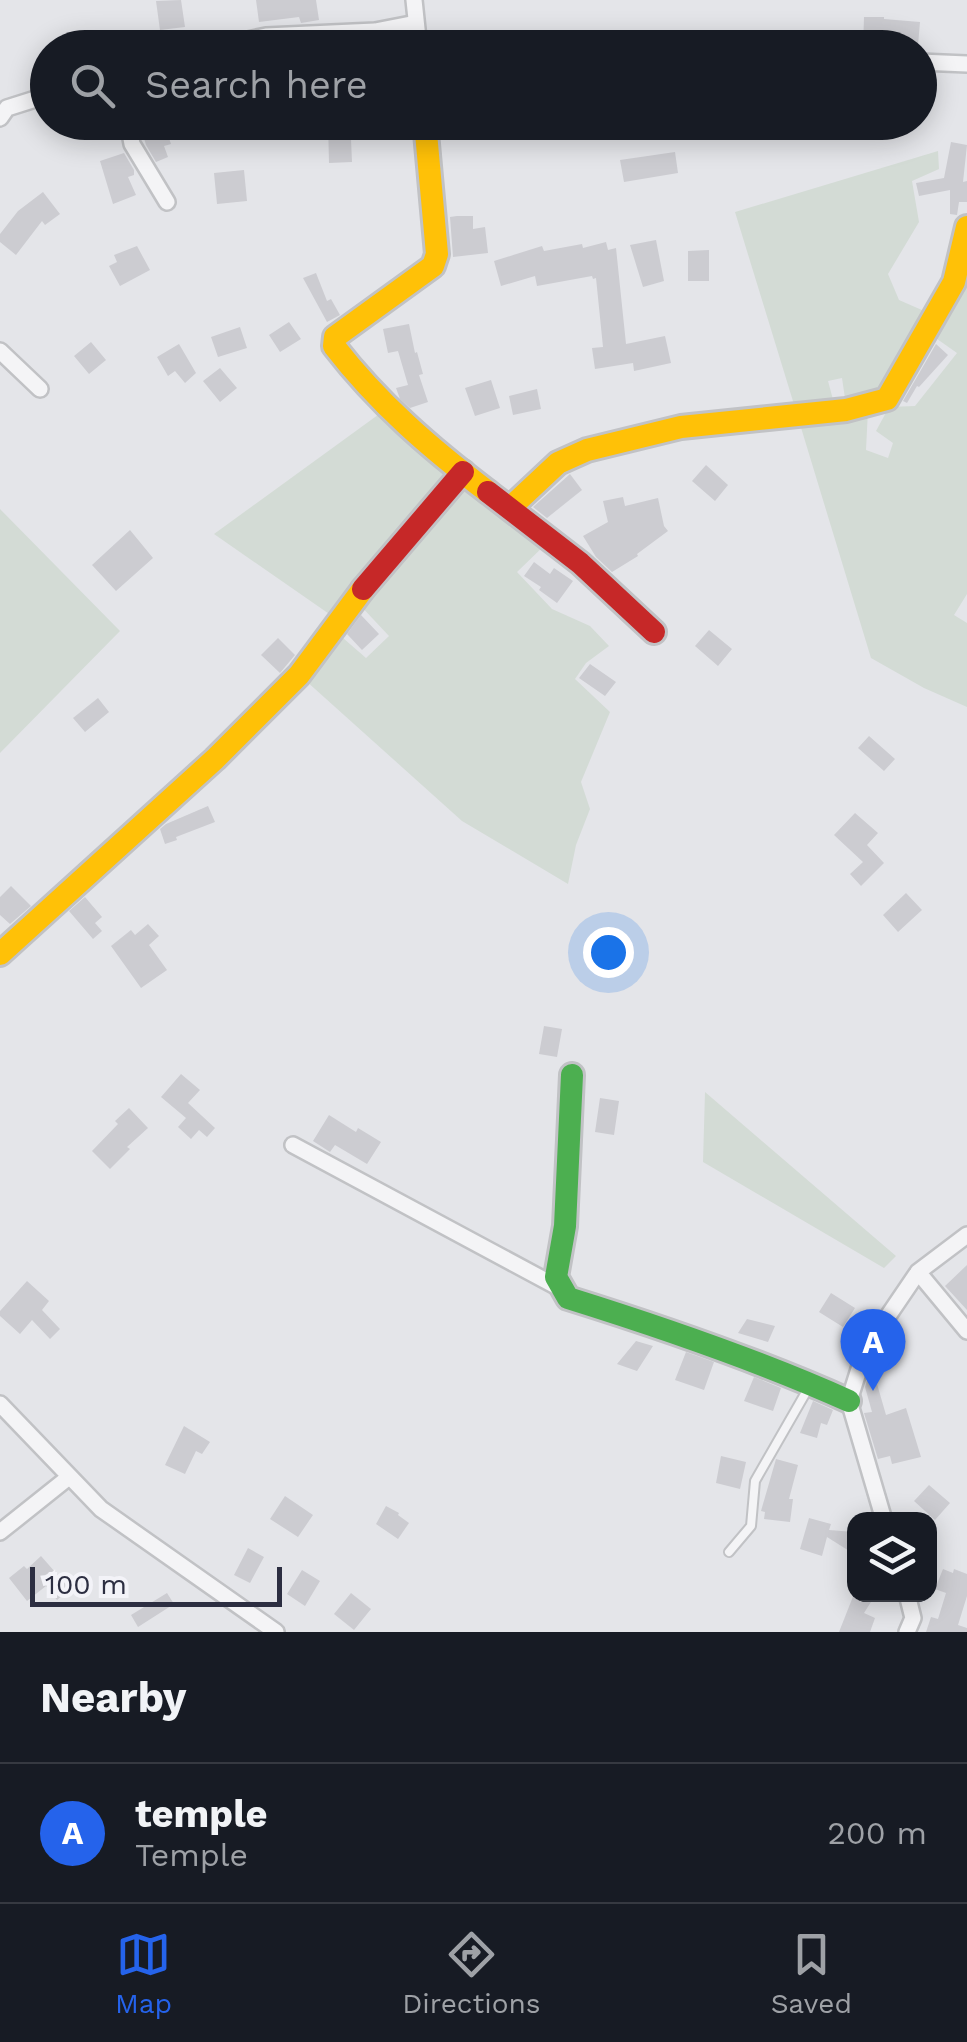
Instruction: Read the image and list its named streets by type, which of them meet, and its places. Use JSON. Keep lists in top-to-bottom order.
{
  "scale_bar": "100 m",
  "page": {
    "search": "Search here",
    "pins": "A",
    "scale": "100 m",
    "heading": "Nearby",
    "list": [
      {
        "mark": "A",
        "name": "temple",
        "note": "Temple",
        "value": "200 m"
      }
    ],
    "nav": ["Map", "Directions", "Saved"]
  }
}
